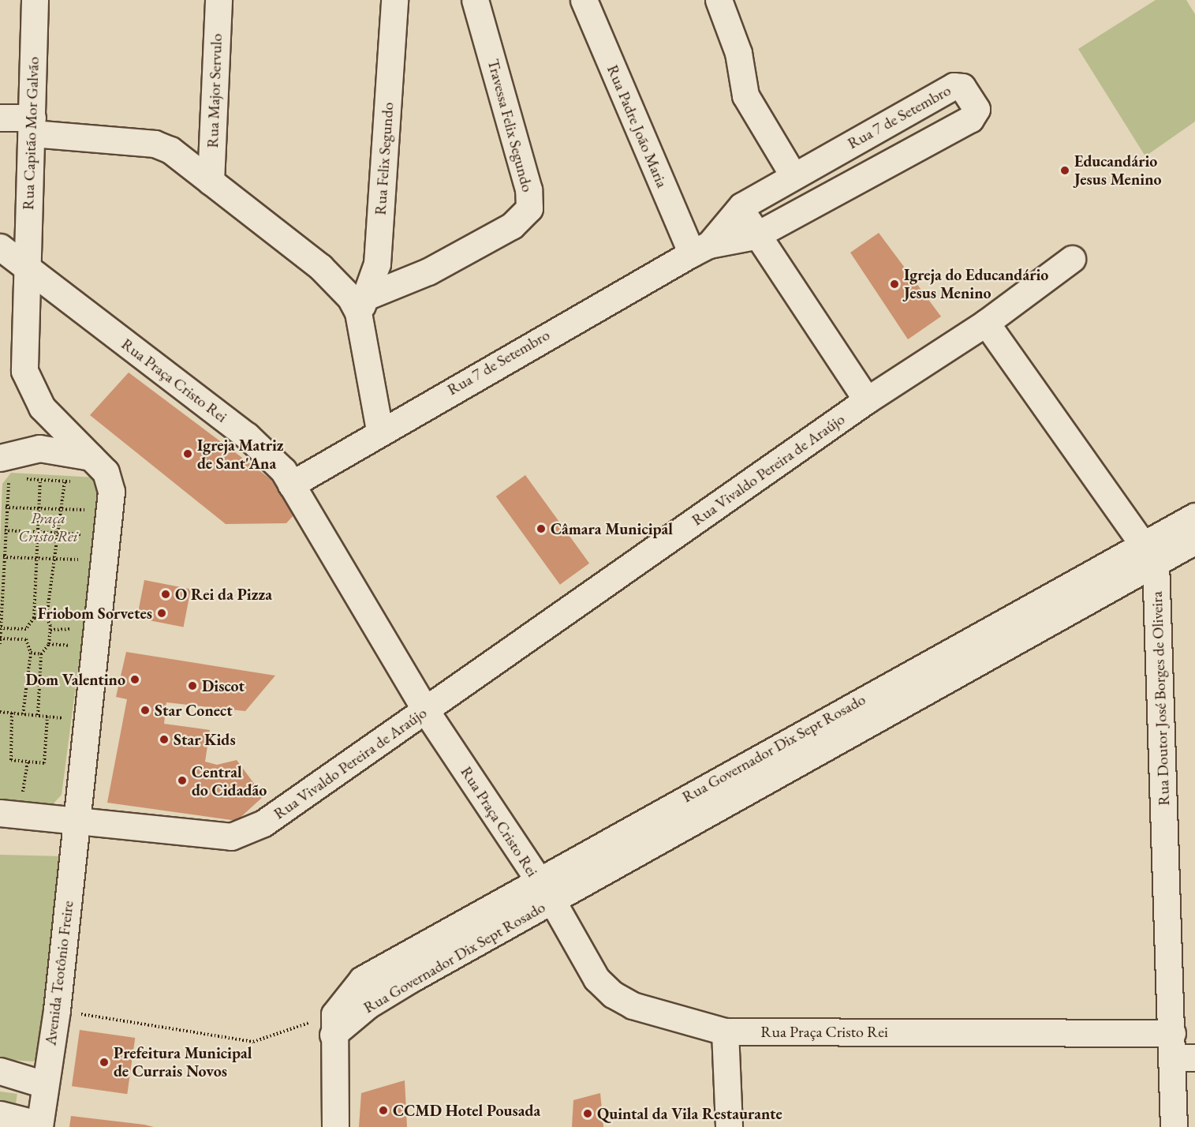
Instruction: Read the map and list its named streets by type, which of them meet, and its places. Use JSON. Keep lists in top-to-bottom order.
{
  "streets": {
    "street": [
      "Rua Major Servulo",
      "Rua 7 de Setembro",
      "Travessa Felix Segundo",
      "Rua Padre João Maria",
      "Rua Capitão Mor Galvão",
      "Rua Felix Segundo",
      "Rua Praça Cristo Rei",
      "Rua Vivaldo Pereira de Araújo",
      "Rua Doutor José Borges de Oliveira",
      "Rua Governador Dix Sept Rosado",
      "Avenida Teotônio Freire"
    ]
  },
  "crossings": [
    ["Rua 7 de Setembro", "Rua Padre João Maria"],
    ["Rua 7 de Setembro", "Rua Praça Cristo Rei"],
    ["Travessa Felix Segundo", "Rua Felix Segundo"],
    ["Rua Capitão Mor Galvão", "Rua Praça Cristo Rei"],
    ["Rua Praça Cristo Rei", "Rua Vivaldo Pereira de Araújo"],
    ["Rua Praça Cristo Rei", "Rua Doutor José Borges de Oliveira"],
    ["Rua Praça Cristo Rei", "Rua Governador Dix Sept Rosado"],
    ["Rua Vivaldo Pereira de Araújo", "Avenida Teotônio Freire"],
    ["Rua Doutor José Borges de Oliveira", "Rua Governador Dix Sept Rosado"]
  ],
  "parks": ["Praça Cristo Rei"],
  "places": [
    "Educandário Jesus Menino",
    "Igreja do Educandário Jesus Menino",
    "Igreja Matriz de Sant'Ana",
    "Câmara Municipal",
    "O Rei da Pizza",
    "Friobom Sorvetes",
    "Dom Valentino",
    "Discot",
    "Star Conect",
    "Star Kids",
    "Central do Cidadão",
    "Prefeitura Municipal de Currais Novos",
    "CCMD Hotel Pousada",
    "Quintal da Vila Restaurante"
  ]
}
